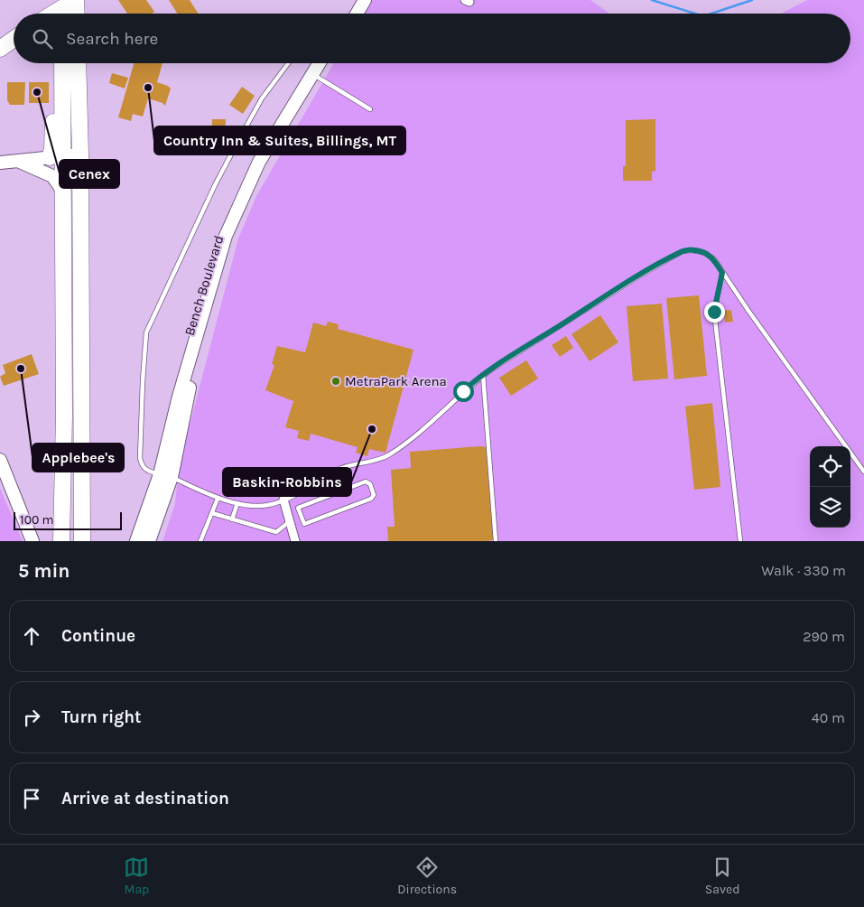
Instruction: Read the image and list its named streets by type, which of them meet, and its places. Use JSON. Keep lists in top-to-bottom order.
{
  "places": [
    "Country Inn & Suites, Billings, MT",
    "Cenex",
    "Applebee's",
    "MetraPark Arena",
    "Baskin-Robbins"
  ],
  "scale_bar": "100 m",
  "page": {
    "search": "Search here",
    "scale": "100 m",
    "heading": ["5 min", "Walk · 330 m"],
    "list": [
      ["Continue", "290 m"],
      ["Turn right", "40 m"],
      "Arrive at destination"
    ],
    "nav": ["Map", "Directions", "Saved"]
  }
}
